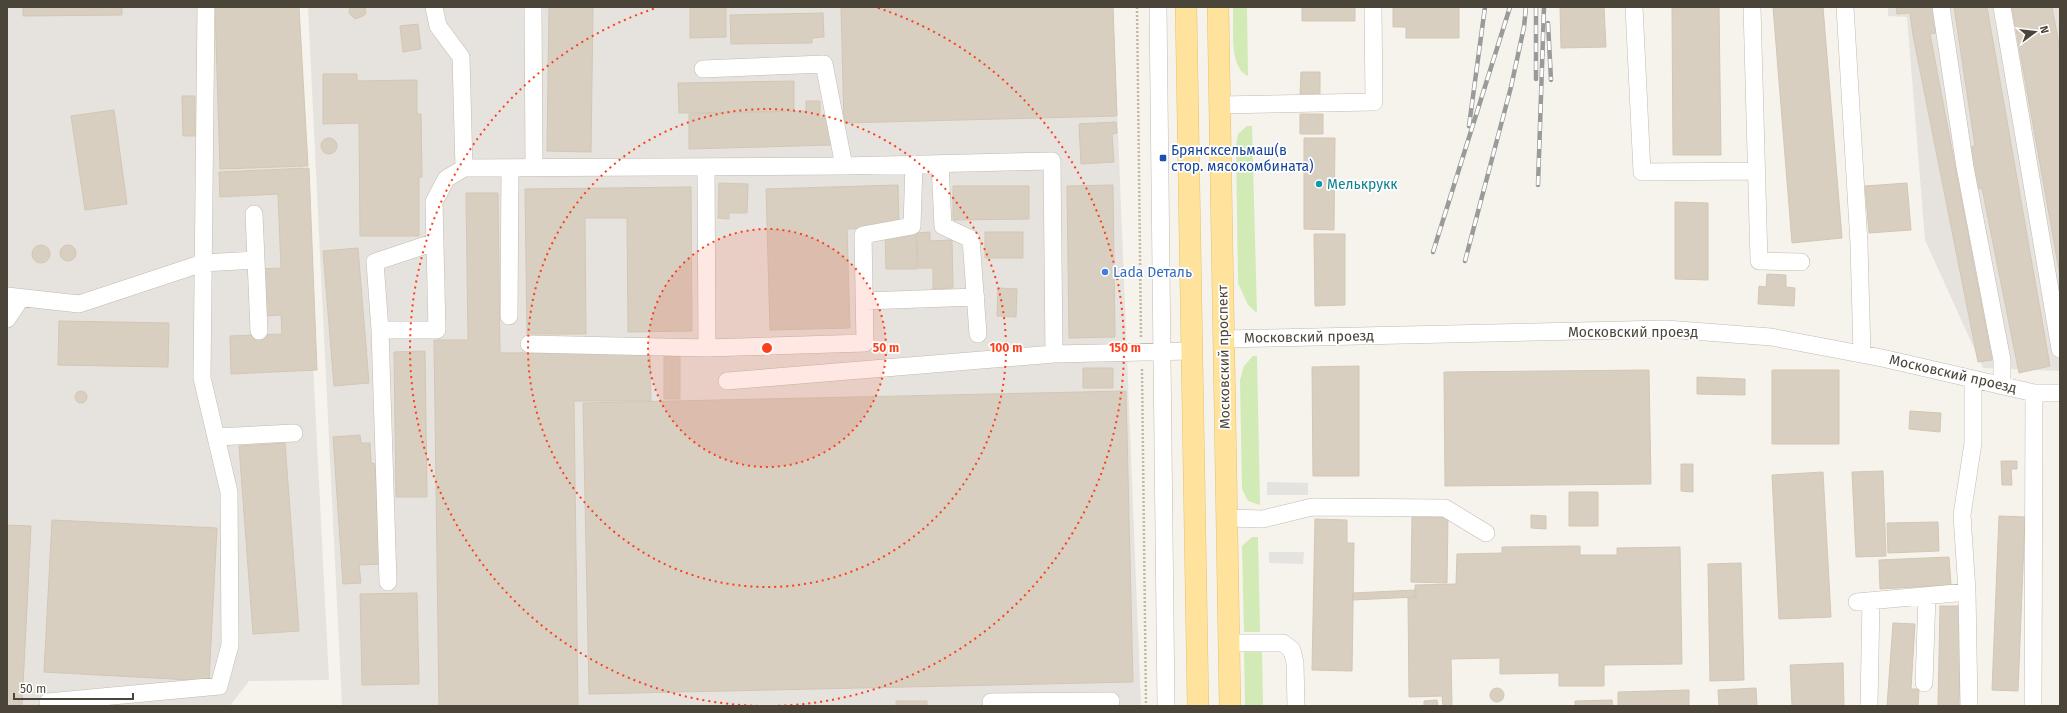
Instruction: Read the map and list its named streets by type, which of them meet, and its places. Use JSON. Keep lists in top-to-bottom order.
{
  "streets": {
    "main road": ["Московский проспект"],
    "street": ["Московский проезд"]
  },
  "crossings": [
    ["Московский проезд", "Московский проспект"]
  ],
  "places": {
    "transit": ["Брянсксельмаш(в стор. мясокомбината)"],
    "other": ["Мелькрукк", "Lada Dеталь"]
  },
  "scale_bar": "50 m",
  "north": "right",
  "rings": ["50 m", "100 m", "150 m"]
}
